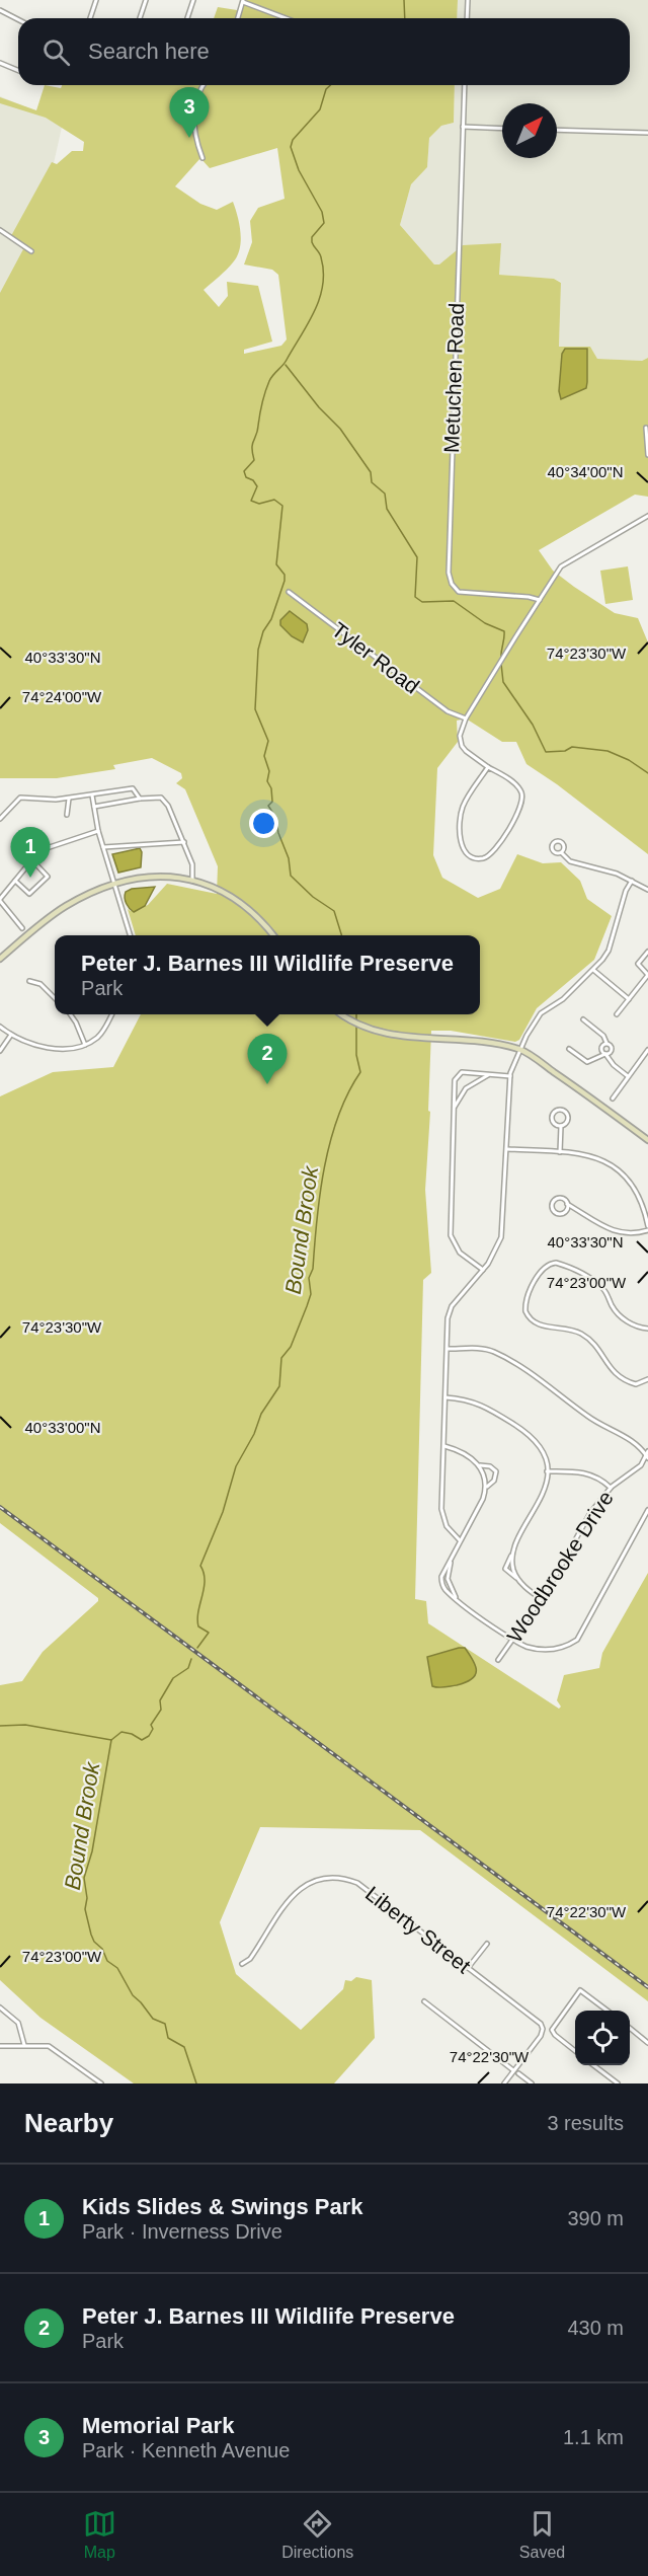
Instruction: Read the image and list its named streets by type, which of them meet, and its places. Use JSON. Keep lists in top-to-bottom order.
{
  "streets": {
    "street": [
      "Metuchen Road",
      "Tyler Road",
      "Woodbrooke Drive",
      "Liberty Street"
    ]
  },
  "water": ["Bound Brook"],
  "north": "top right",
  "page": {
    "search": "Search here",
    "pins": ["3", "1", "2"],
    "popup": ["Peter J. Barnes III Wildlife Preserve", "Park"],
    "heading": ["Nearby", "3 results"],
    "list": [
      {
        "mark": "1",
        "name": "Kids Slides & Swings Park",
        "note": "Park · Inverness Drive",
        "value": "390 m"
      },
      {
        "mark": "2",
        "name": "Peter J. Barnes III Wildlife Preserve",
        "note": "Park",
        "value": "430 m"
      },
      {
        "mark": "3",
        "name": "Memorial Park",
        "note": "Park · Kenneth Avenue",
        "value": "1.1 km"
      }
    ],
    "nav": ["Map", "Directions", "Saved"]
  },
  "coordinates": [
    "40°34'00\"N",
    "74°23'30\"W",
    "40°33'30\"N",
    "74°24'00\"W",
    "74°23'00\"W",
    "40°33'00\"N",
    "74°22'30\"W"
  ]
}
